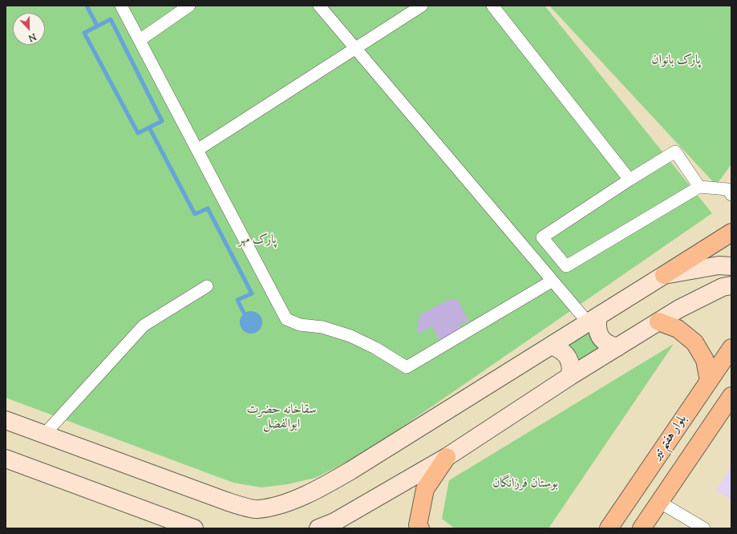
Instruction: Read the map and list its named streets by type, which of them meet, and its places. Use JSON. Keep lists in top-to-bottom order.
{
  "streets": {
    "main road": ["بلوار هفتم تیر"]
  },
  "parks": [
    "پارک بانوان",
    "پارک مهر",
    "سقاخانه حضرت ابوالفضل",
    "بوستان فرزانگان"
  ],
  "north": "bottom"
}
